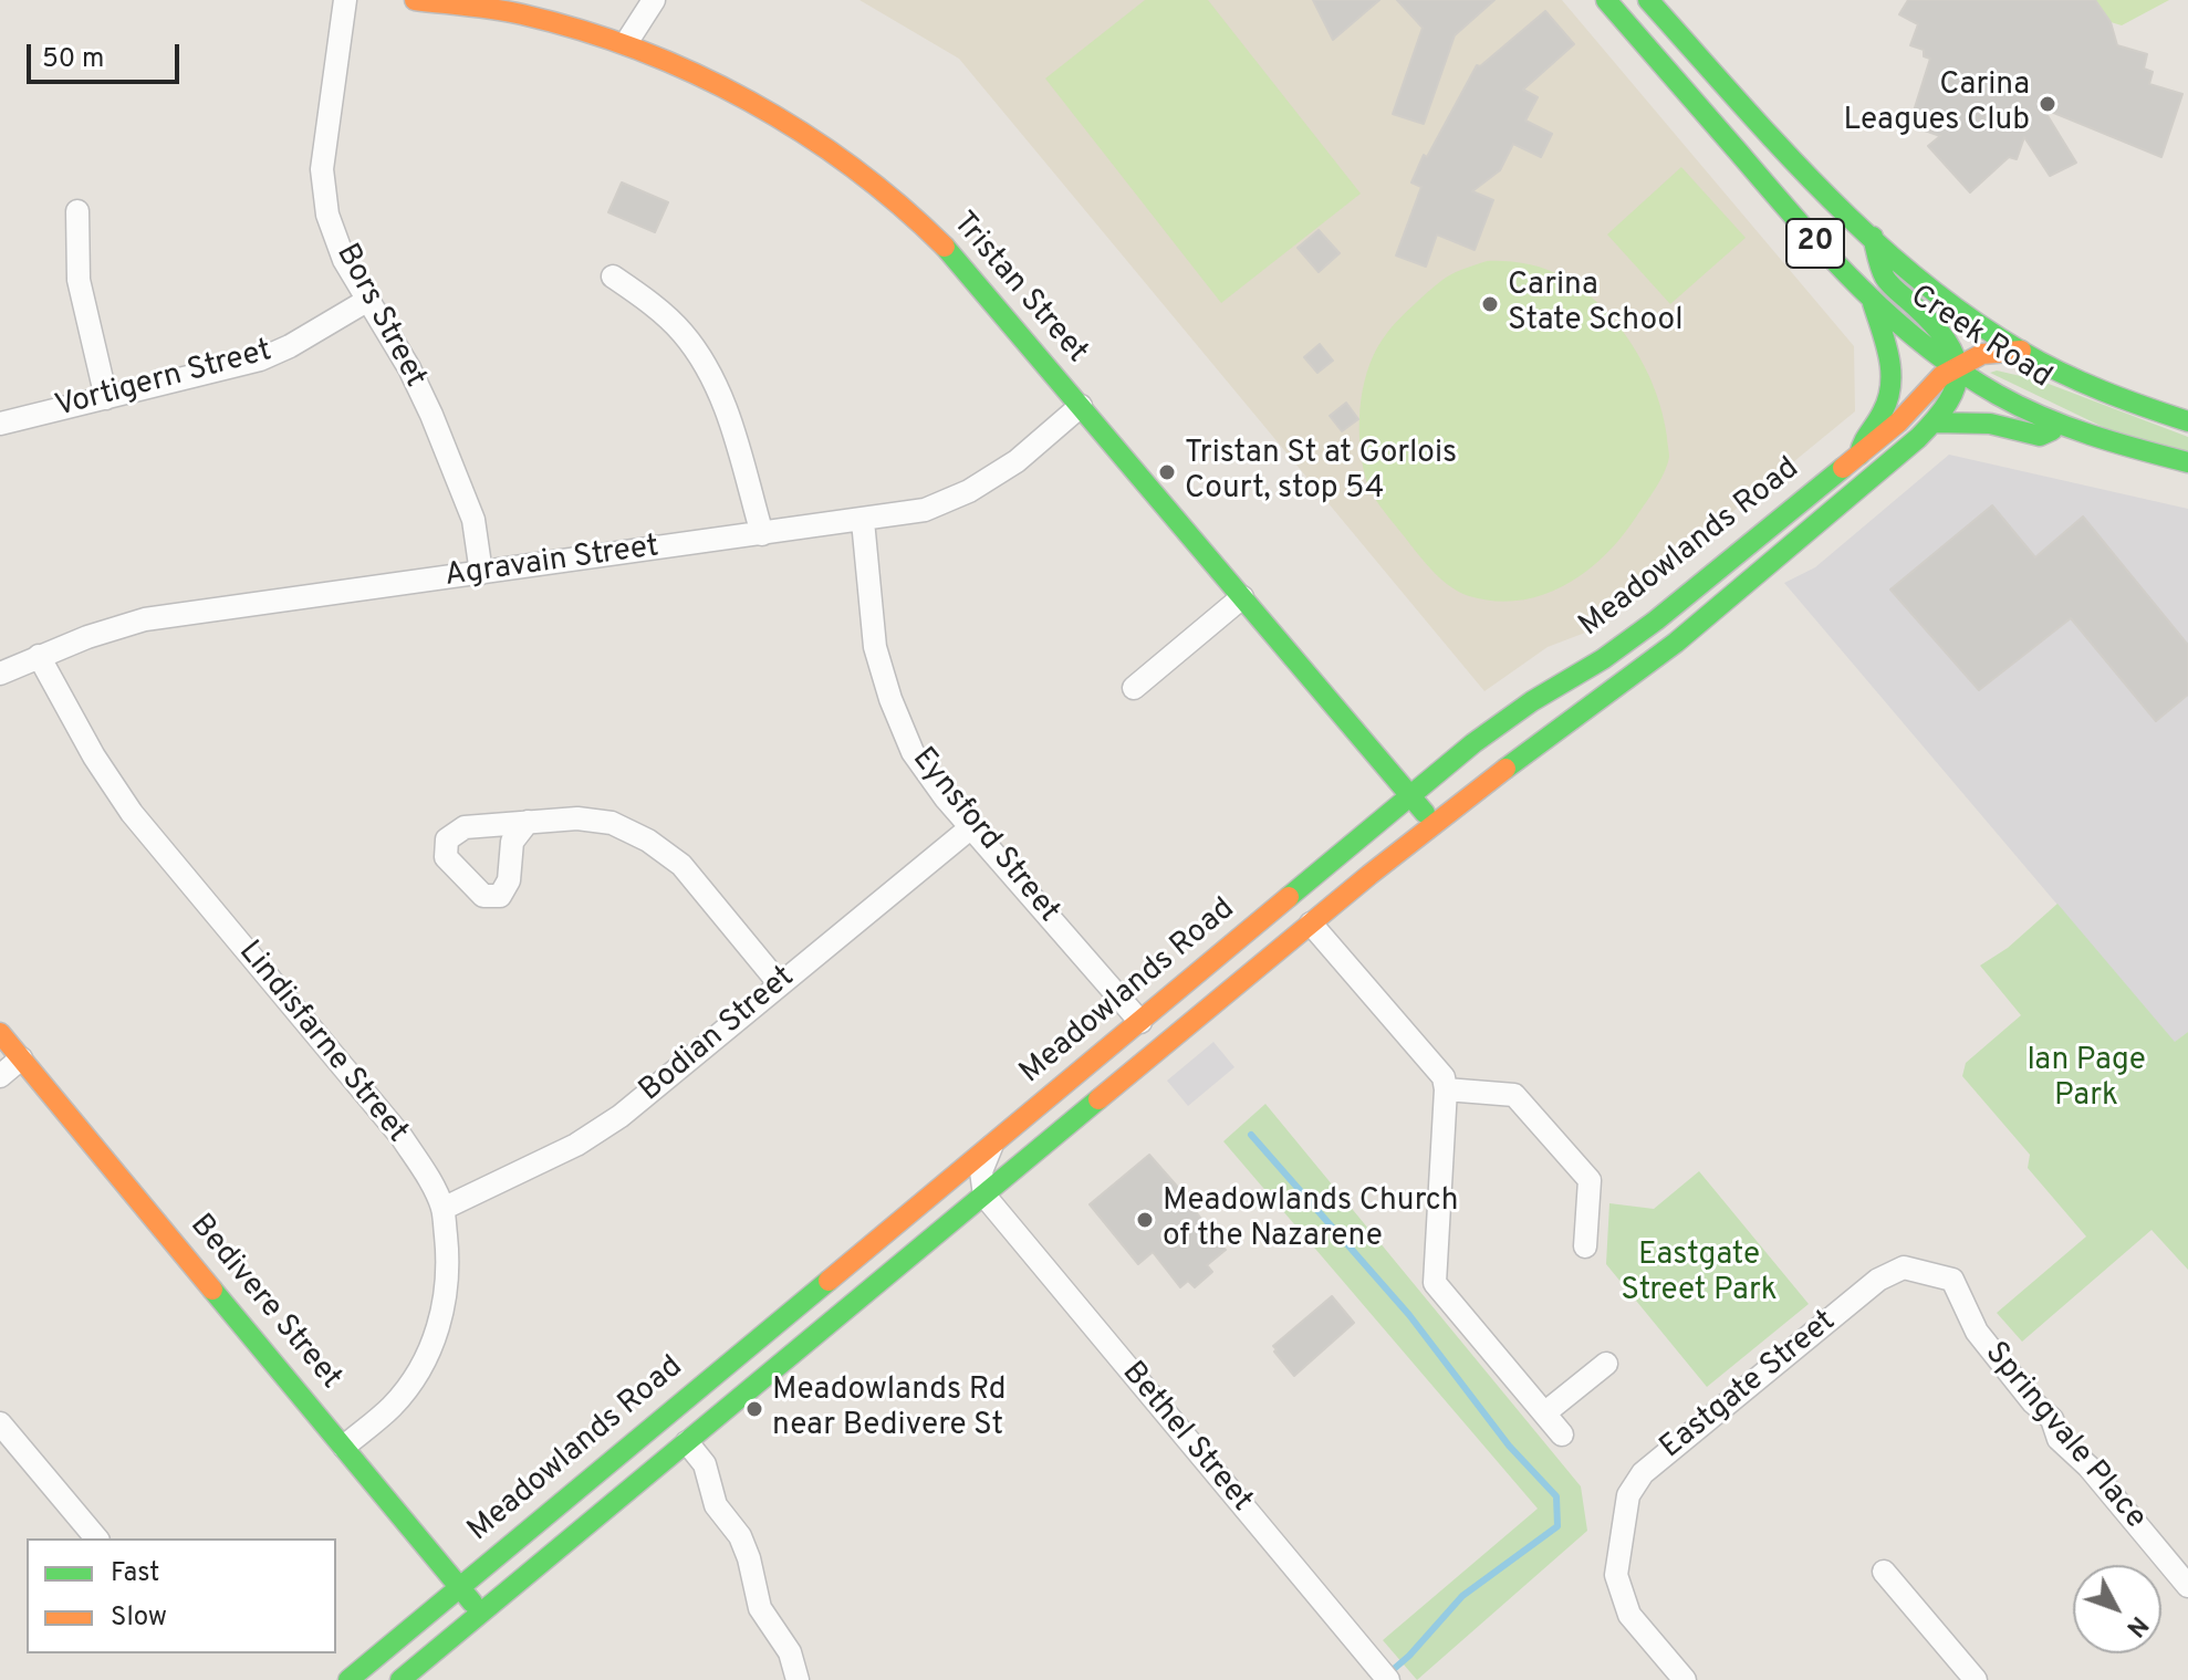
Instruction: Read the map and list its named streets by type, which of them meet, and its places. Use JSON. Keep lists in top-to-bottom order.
{
  "streets": {
    "main road": [
      "20",
      "Tristan Street",
      "Creek Road",
      "Meadowlands Road",
      "Bedivere Street"
    ],
    "street": [
      "Bors Street",
      "Vortigern Street",
      "Agravain Street",
      "Eynsford Street",
      "Bodian Street",
      "Lindisfarne Street",
      "Eastgate Street",
      "Springvale Place",
      "Bethel Street"
    ]
  },
  "crossings": [
    ["Tristan Street", "Meadowlands Road"],
    ["Tristan Street", "Agravain Street"],
    ["Bors Street", "Vortigern Street"],
    ["Bors Street", "Agravain Street"],
    ["Creek Road", "Meadowlands Road"],
    ["Meadowlands Road", "Eynsford Street"],
    ["Meadowlands Road", "Bedivere Street"],
    ["Meadowlands Road", "Bethel Street"],
    ["Agravain Street", "Eynsford Street"],
    ["Agravain Street", "Lindisfarne Street"],
    ["Eynsford Street", "Bodian Street"],
    ["Bodian Street", "Lindisfarne Street"],
    ["Lindisfarne Street", "Bedivere Street"],
    ["Eastgate Street", "Springvale Place"]
  ],
  "parks": ["Ian Page Park", "Eastgate Street Park"],
  "places": [
    "Carina Leagues Club",
    "Carina State School",
    "Tristan St at Gorlois Court, stop 54",
    "Meadowlands Church of the Nazarene",
    "Meadowlands Rd near Bedivere St"
  ],
  "legend": ["Fast", "Slow"],
  "scale_bar": "50 m",
  "north": "bottom right"
}
